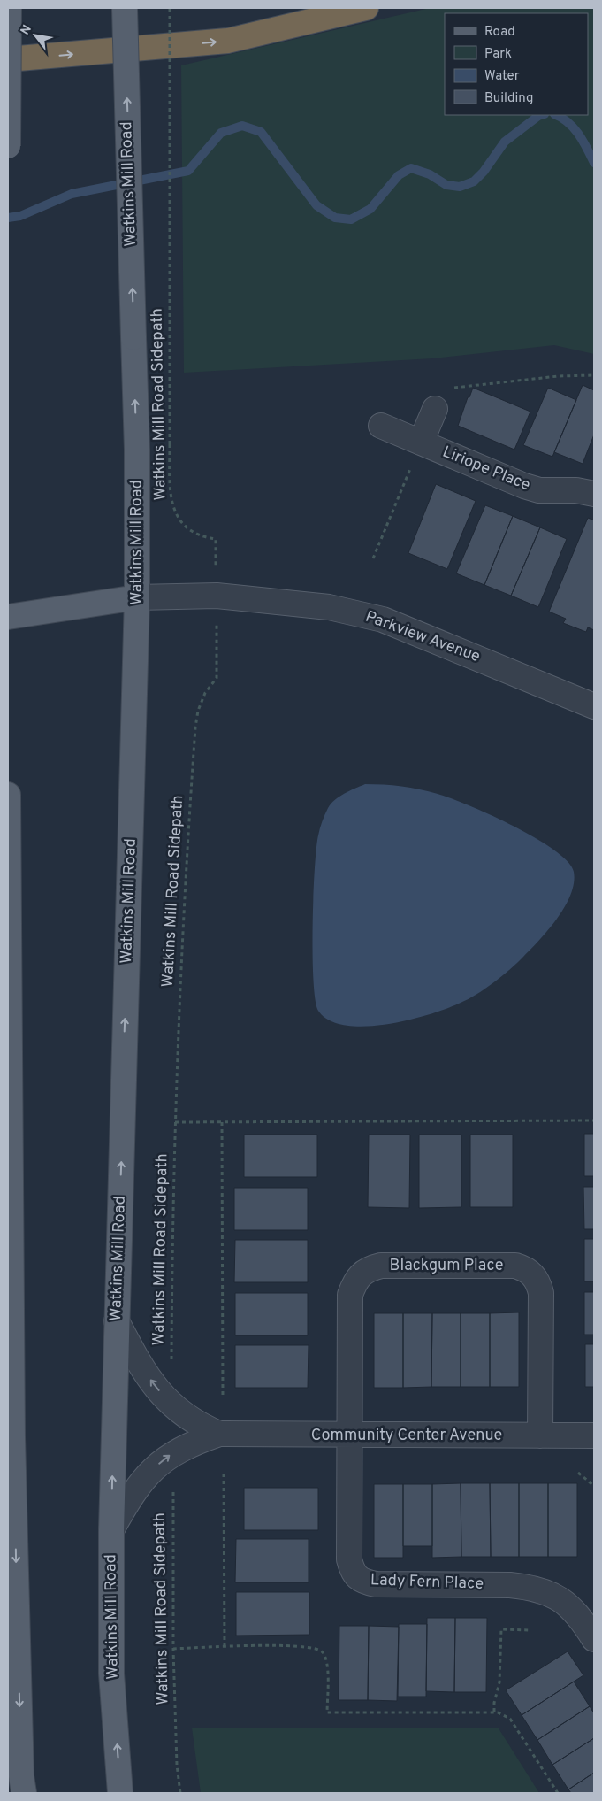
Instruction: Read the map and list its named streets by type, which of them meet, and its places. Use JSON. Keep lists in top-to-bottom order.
{
  "streets": {
    "main road": ["Watkins Mill Road"],
    "street": [
      "Liriope Place",
      "Parkview Avenue",
      "Blackgum Place",
      "Community Center Avenue",
      "Lady Fern Place"
    ],
    "path": ["Watkins Mill Road Sidepath"]
  },
  "crossings": [
    ["Watkins Mill Road", "Parkview Avenue"],
    ["Watkins Mill Road", "Community Center Avenue"],
    ["Watkins Mill Road Sidepath", "Parkview Avenue"],
    ["Blackgum Place", "Community Center Avenue"],
    ["Blackgum Place", "Lady Fern Place"],
    ["Community Center Avenue", "Lady Fern Place"]
  ],
  "legend": [
    "Road",
    "Park",
    "Water",
    "Building"
  ],
  "north": "top left"
}
